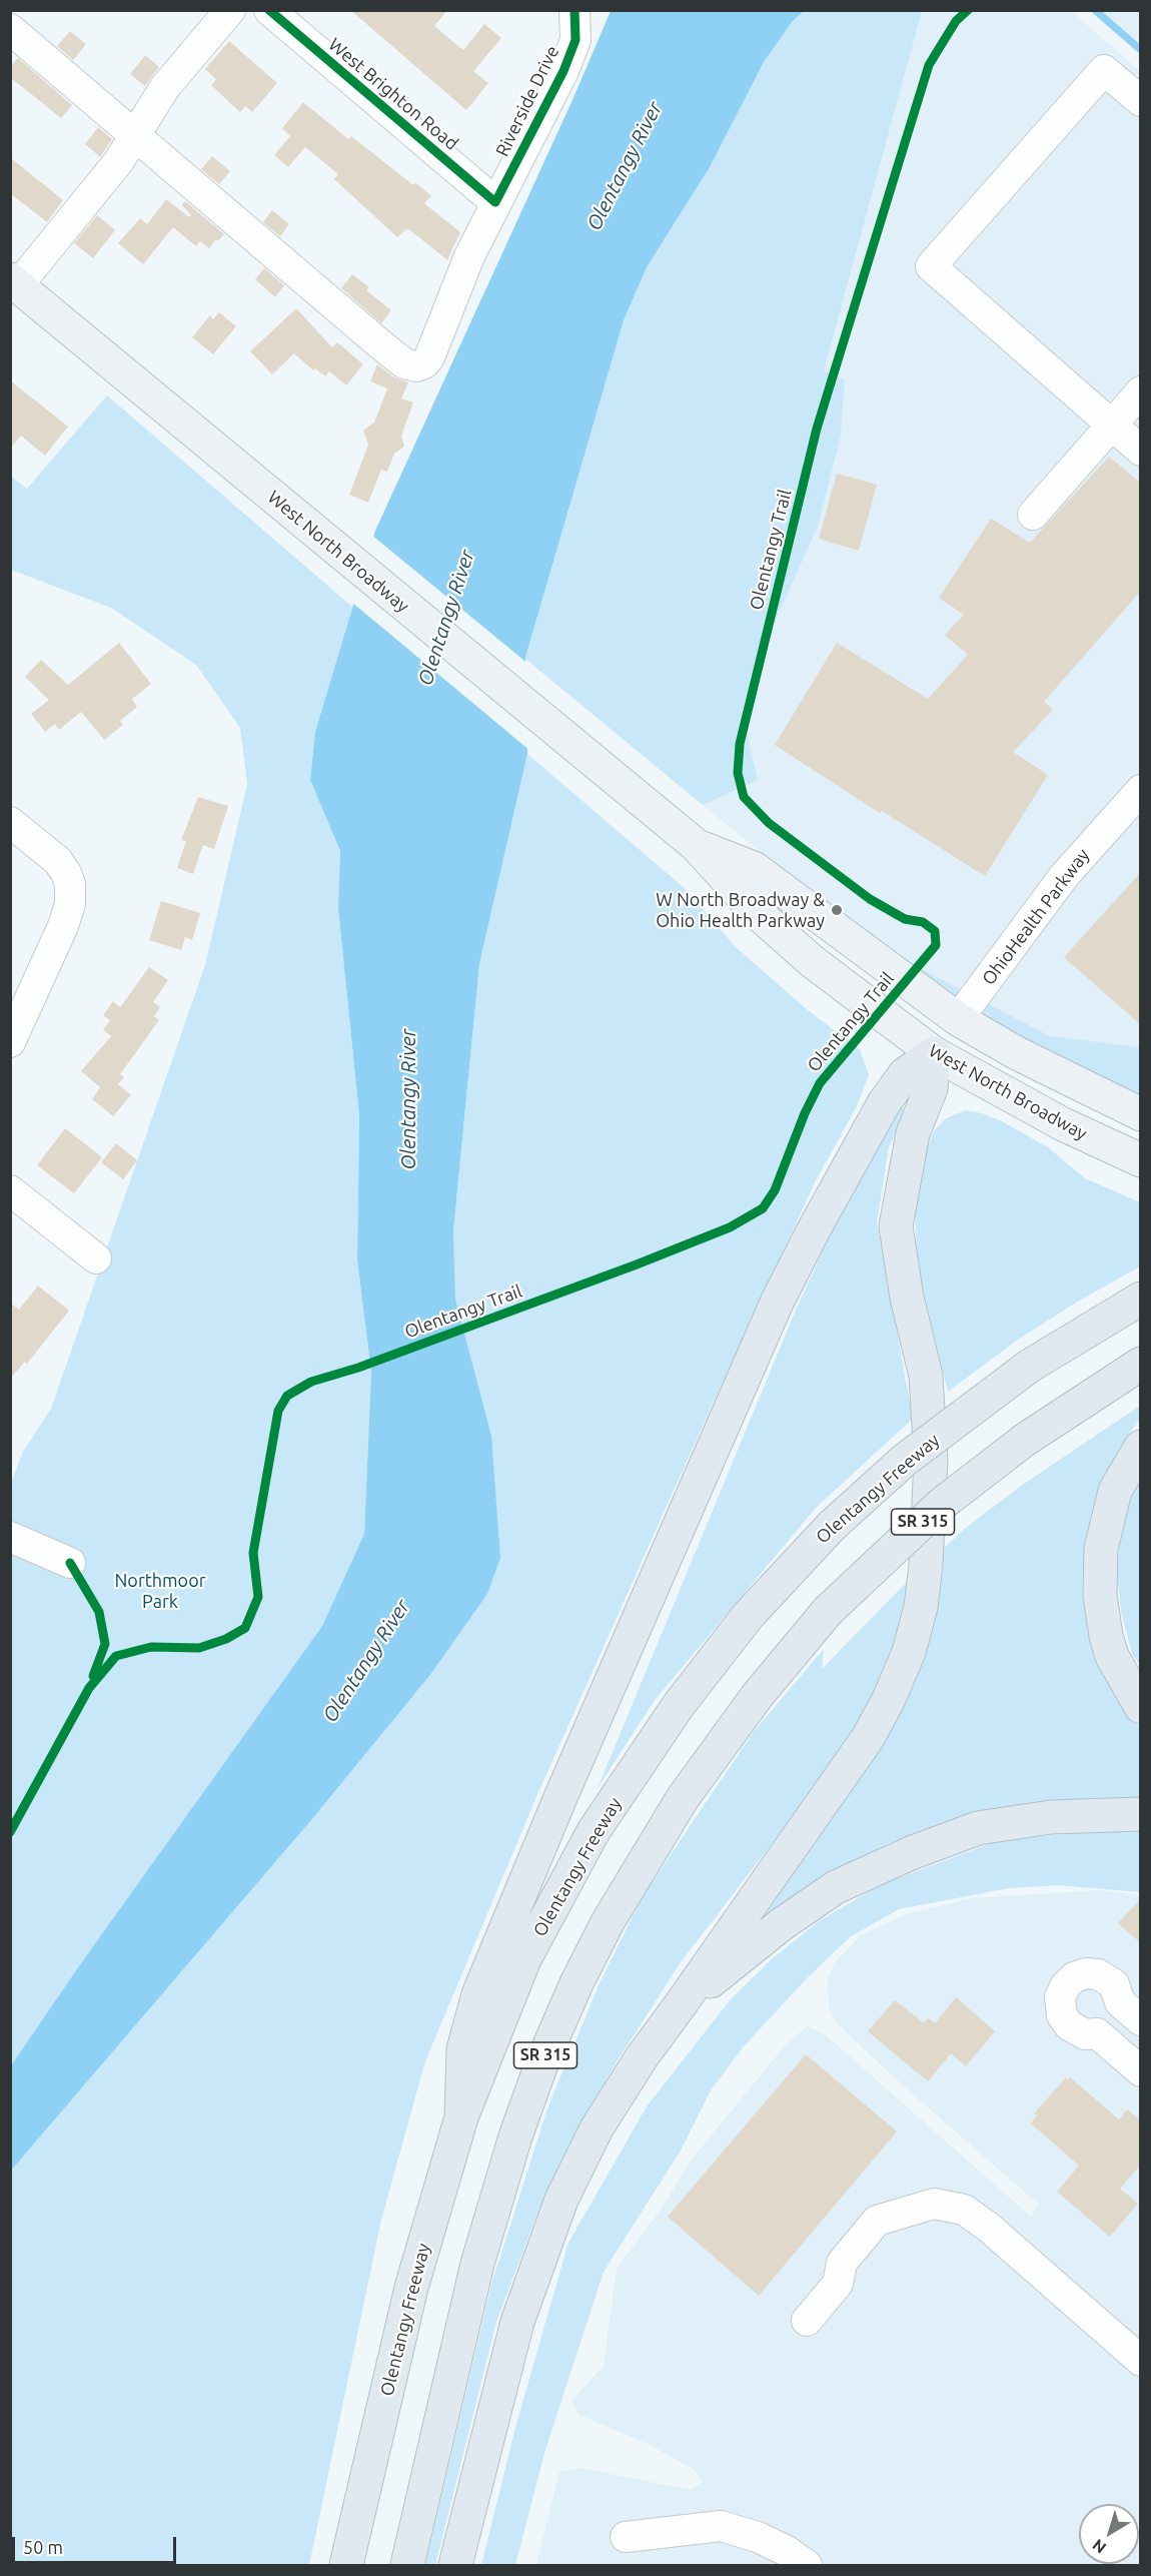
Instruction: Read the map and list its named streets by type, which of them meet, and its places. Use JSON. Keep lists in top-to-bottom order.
{
  "streets": {
    "highway": ["Olentangy Freeway", "SR 315"],
    "main road": ["West North Broadway"],
    "street": ["West Brighton Road", "Riverside Drive", "OhioHealth Parkway"],
    "cycle path": ["Olentangy Trail"]
  },
  "crossings": [
    ["West Brighton Road", "Riverside Drive"],
    ["West North Broadway", "OhioHealth Parkway"]
  ],
  "water": ["Olentangy River"],
  "parks": ["Northmoor Park"],
  "places": ["W North Broadway & Ohio Health Parkway"],
  "scale_bar": "50 m",
  "north": "bottom left"
}
